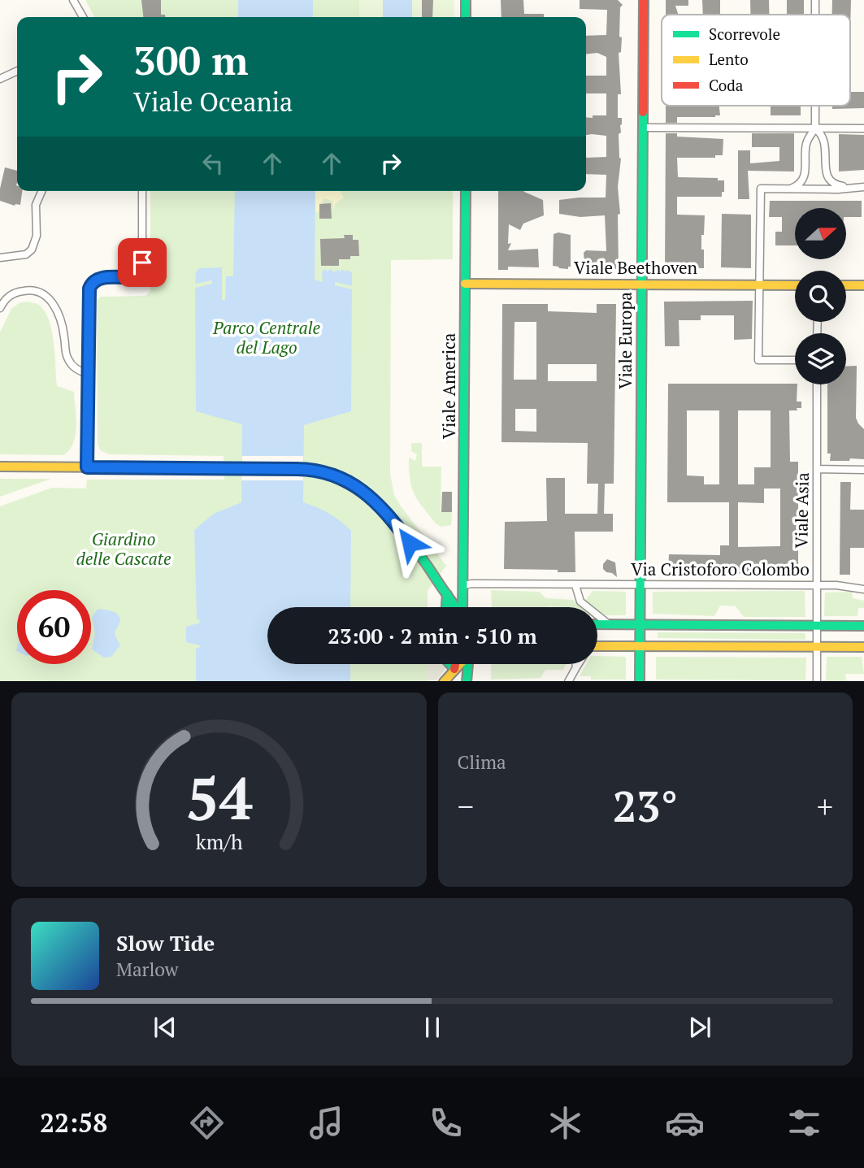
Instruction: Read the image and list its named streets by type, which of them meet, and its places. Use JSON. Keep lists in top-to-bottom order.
{
  "streets": {
    "street": [
      "Viale Beethoven",
      "Viale Europa",
      "Viale America",
      "Viale Asia",
      "Via Cristoforo Colombo"
    ]
  },
  "crossings": [
    ["Viale Beethoven", "Viale Europa"],
    ["Viale Beethoven", "Viale America"],
    ["Viale Europa", "Via Cristoforo Colombo"],
    ["Viale America", "Via Cristoforo Colombo"],
    ["Viale Asia", "Via Cristoforo Colombo"]
  ],
  "parks": ["Parco Centrale del Lago", "Giardino delle Cascate"],
  "legend": ["Scorrevole", "Lento", "Coda"],
  "north": "right",
  "page": {
    "turn": ["300 m", "Viale Oceania"],
    "limit": "60",
    "trip": "23:00 · 2 min · 510 m",
    "tile": "Clima",
    "heat": ["−", "23°", "+"],
    "song": ["Slow Tide", "Marlow"],
    "tabs": "22:58",
    "gauge": ["54", "km/h"]
  }
}
